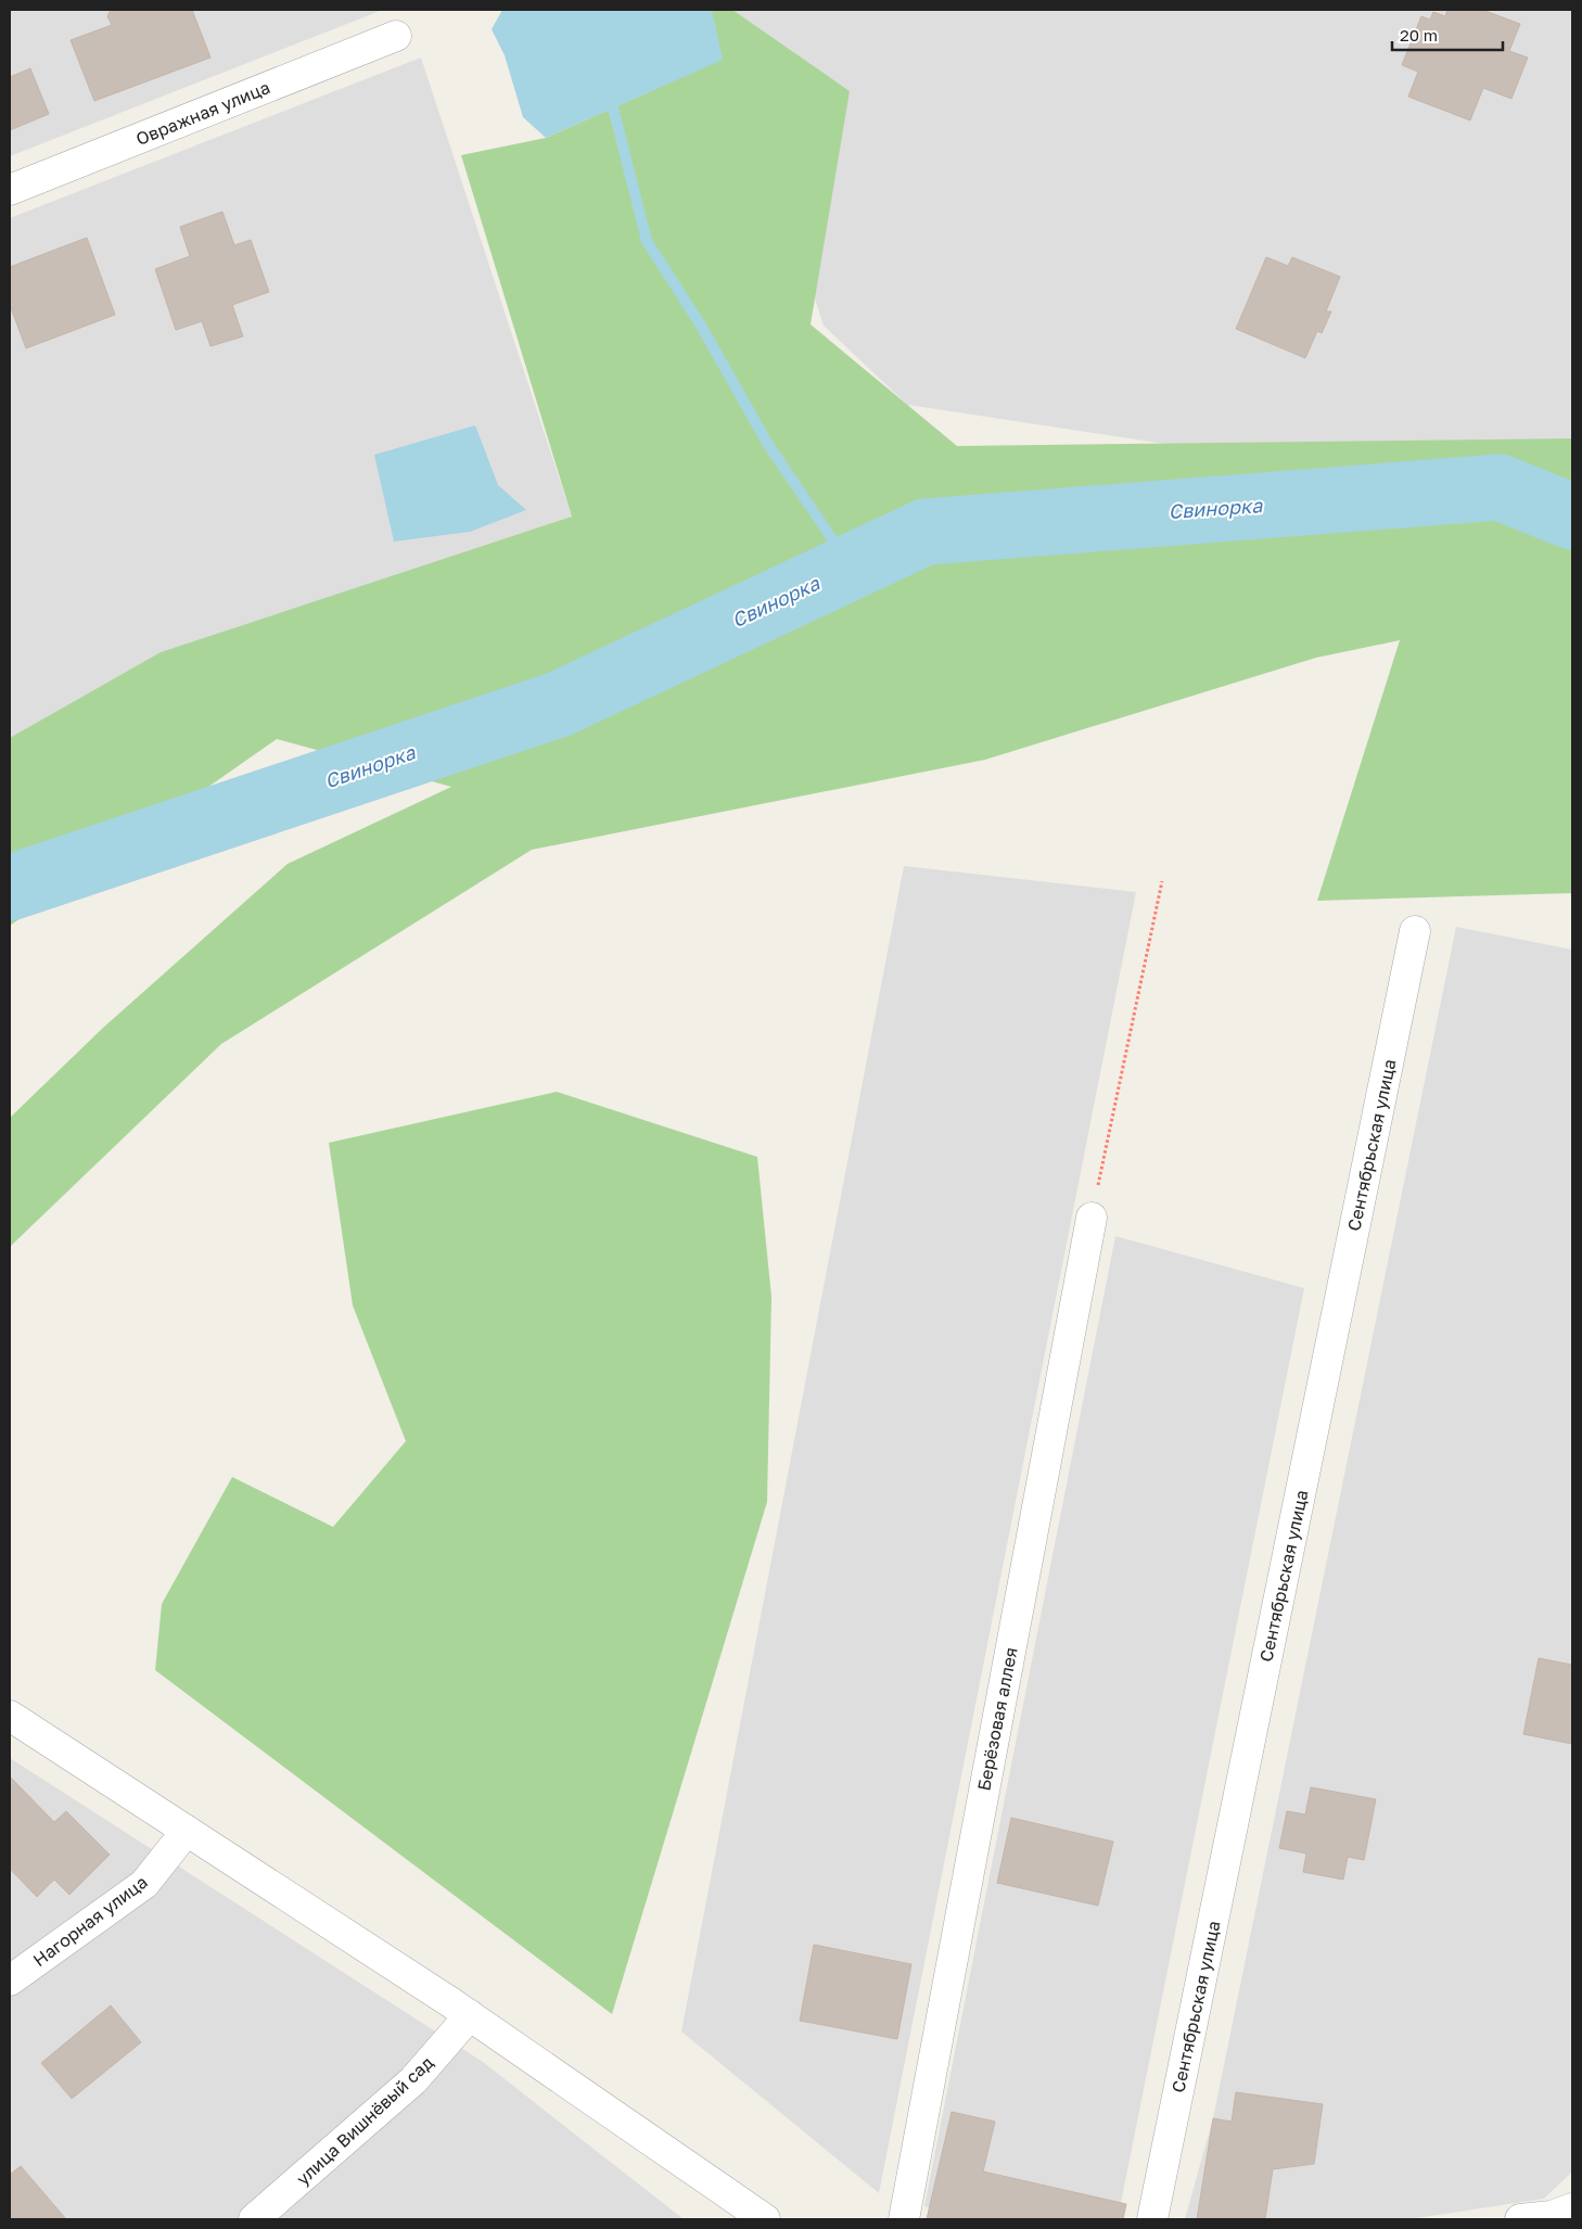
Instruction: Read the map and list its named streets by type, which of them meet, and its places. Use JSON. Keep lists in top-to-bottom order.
{
  "streets": {
    "street": [
      "Овражная улица",
      "Сентябрьская улица",
      "Берёзовая аллея",
      "Нагорная улица",
      "улица Вишнёвый сад"
    ]
  },
  "water": ["Свинорка"],
  "scale_bar": "20 m"
}
